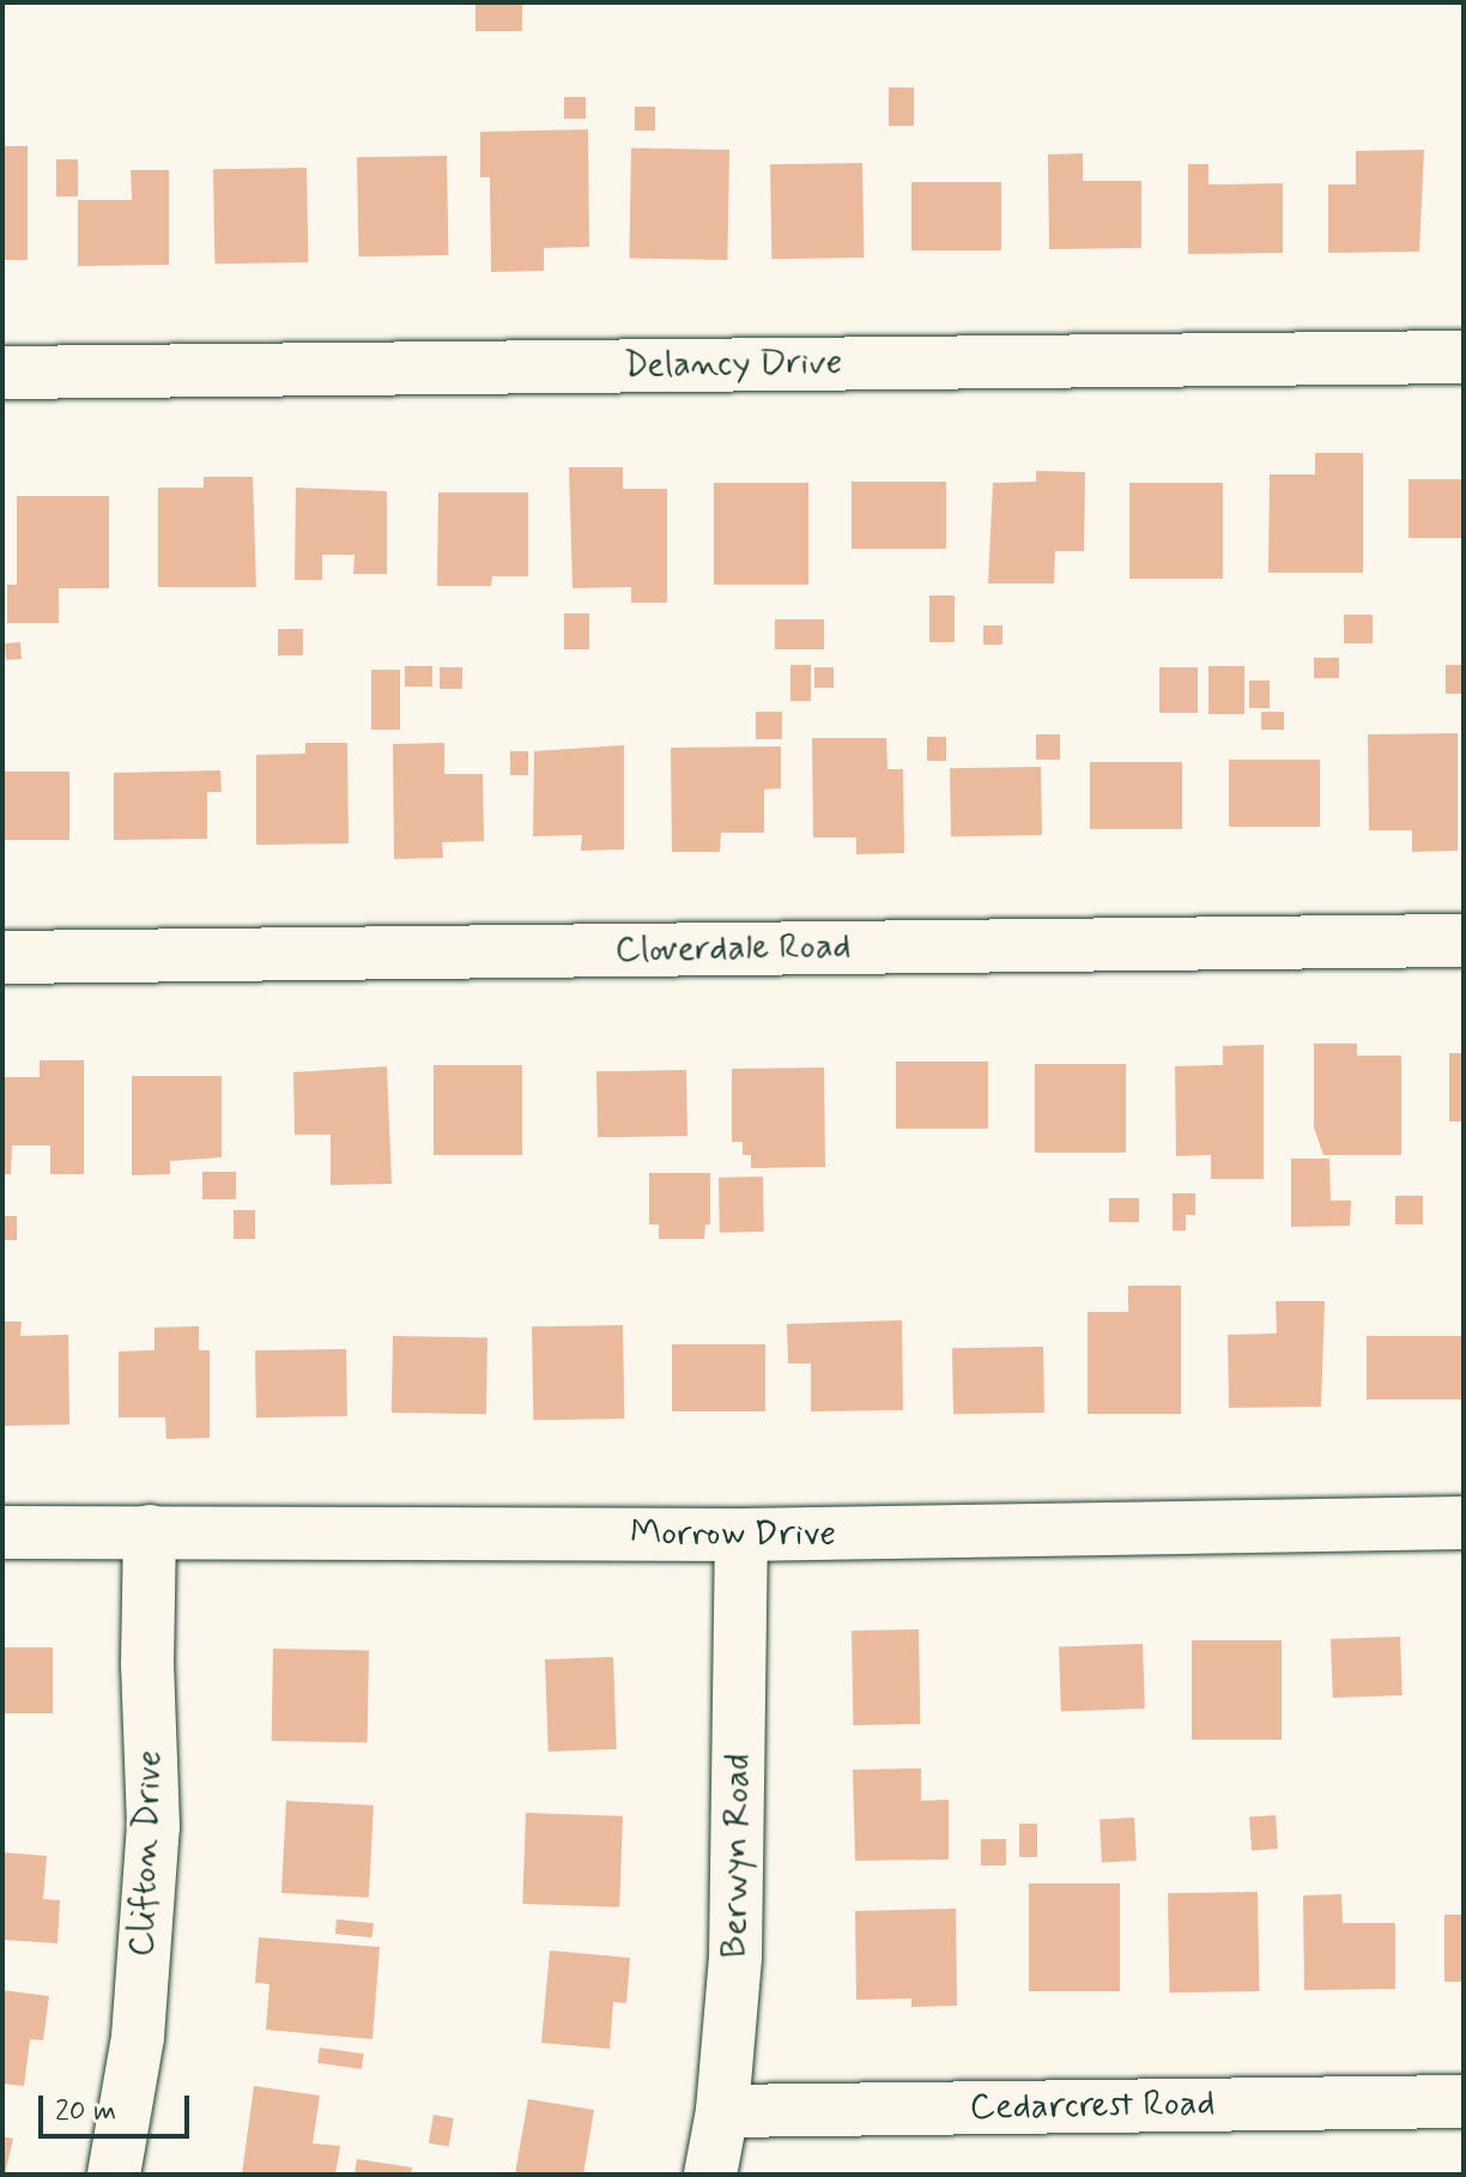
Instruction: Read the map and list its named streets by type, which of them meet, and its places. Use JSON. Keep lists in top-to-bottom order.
{
  "streets": {
    "street": [
      "Delancy Drive",
      "Cloverdale Road",
      "Morrow Drive",
      "Clifton Drive",
      "Berwyn Road",
      "Cedarcrest Road"
    ]
  },
  "crossings": [
    ["Morrow Drive", "Clifton Drive"],
    ["Morrow Drive", "Berwyn Road"],
    ["Berwyn Road", "Cedarcrest Road"]
  ],
  "scale_bar": "20 m"
}
